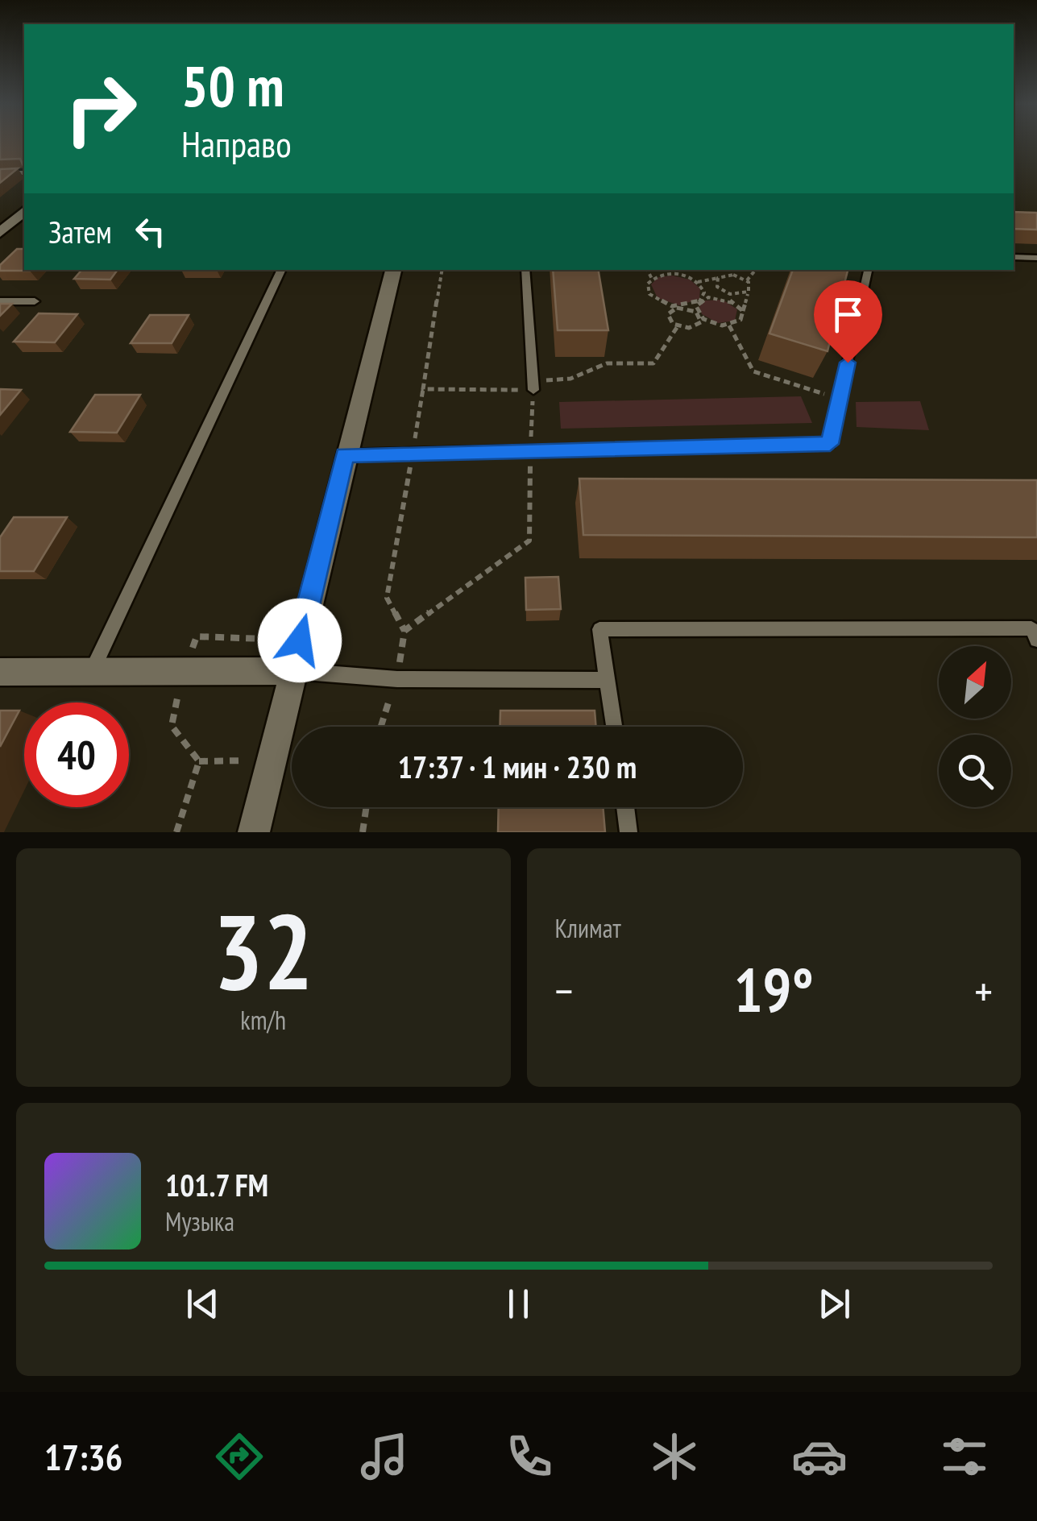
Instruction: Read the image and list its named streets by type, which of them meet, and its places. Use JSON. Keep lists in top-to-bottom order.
{
  "north": "top right",
  "page": {
    "turn": ["50 m", "Направо"],
    "then": "Затем",
    "limit": "40",
    "trip": "17:37 · 1 мин · 230 m",
    "tile": [
      ["32", "km/h"],
      "Климат"
    ],
    "heat": ["−", "19°", "+"],
    "song": ["101.7 FM", "Музыка"],
    "tabs": "17:36"
  }
}
